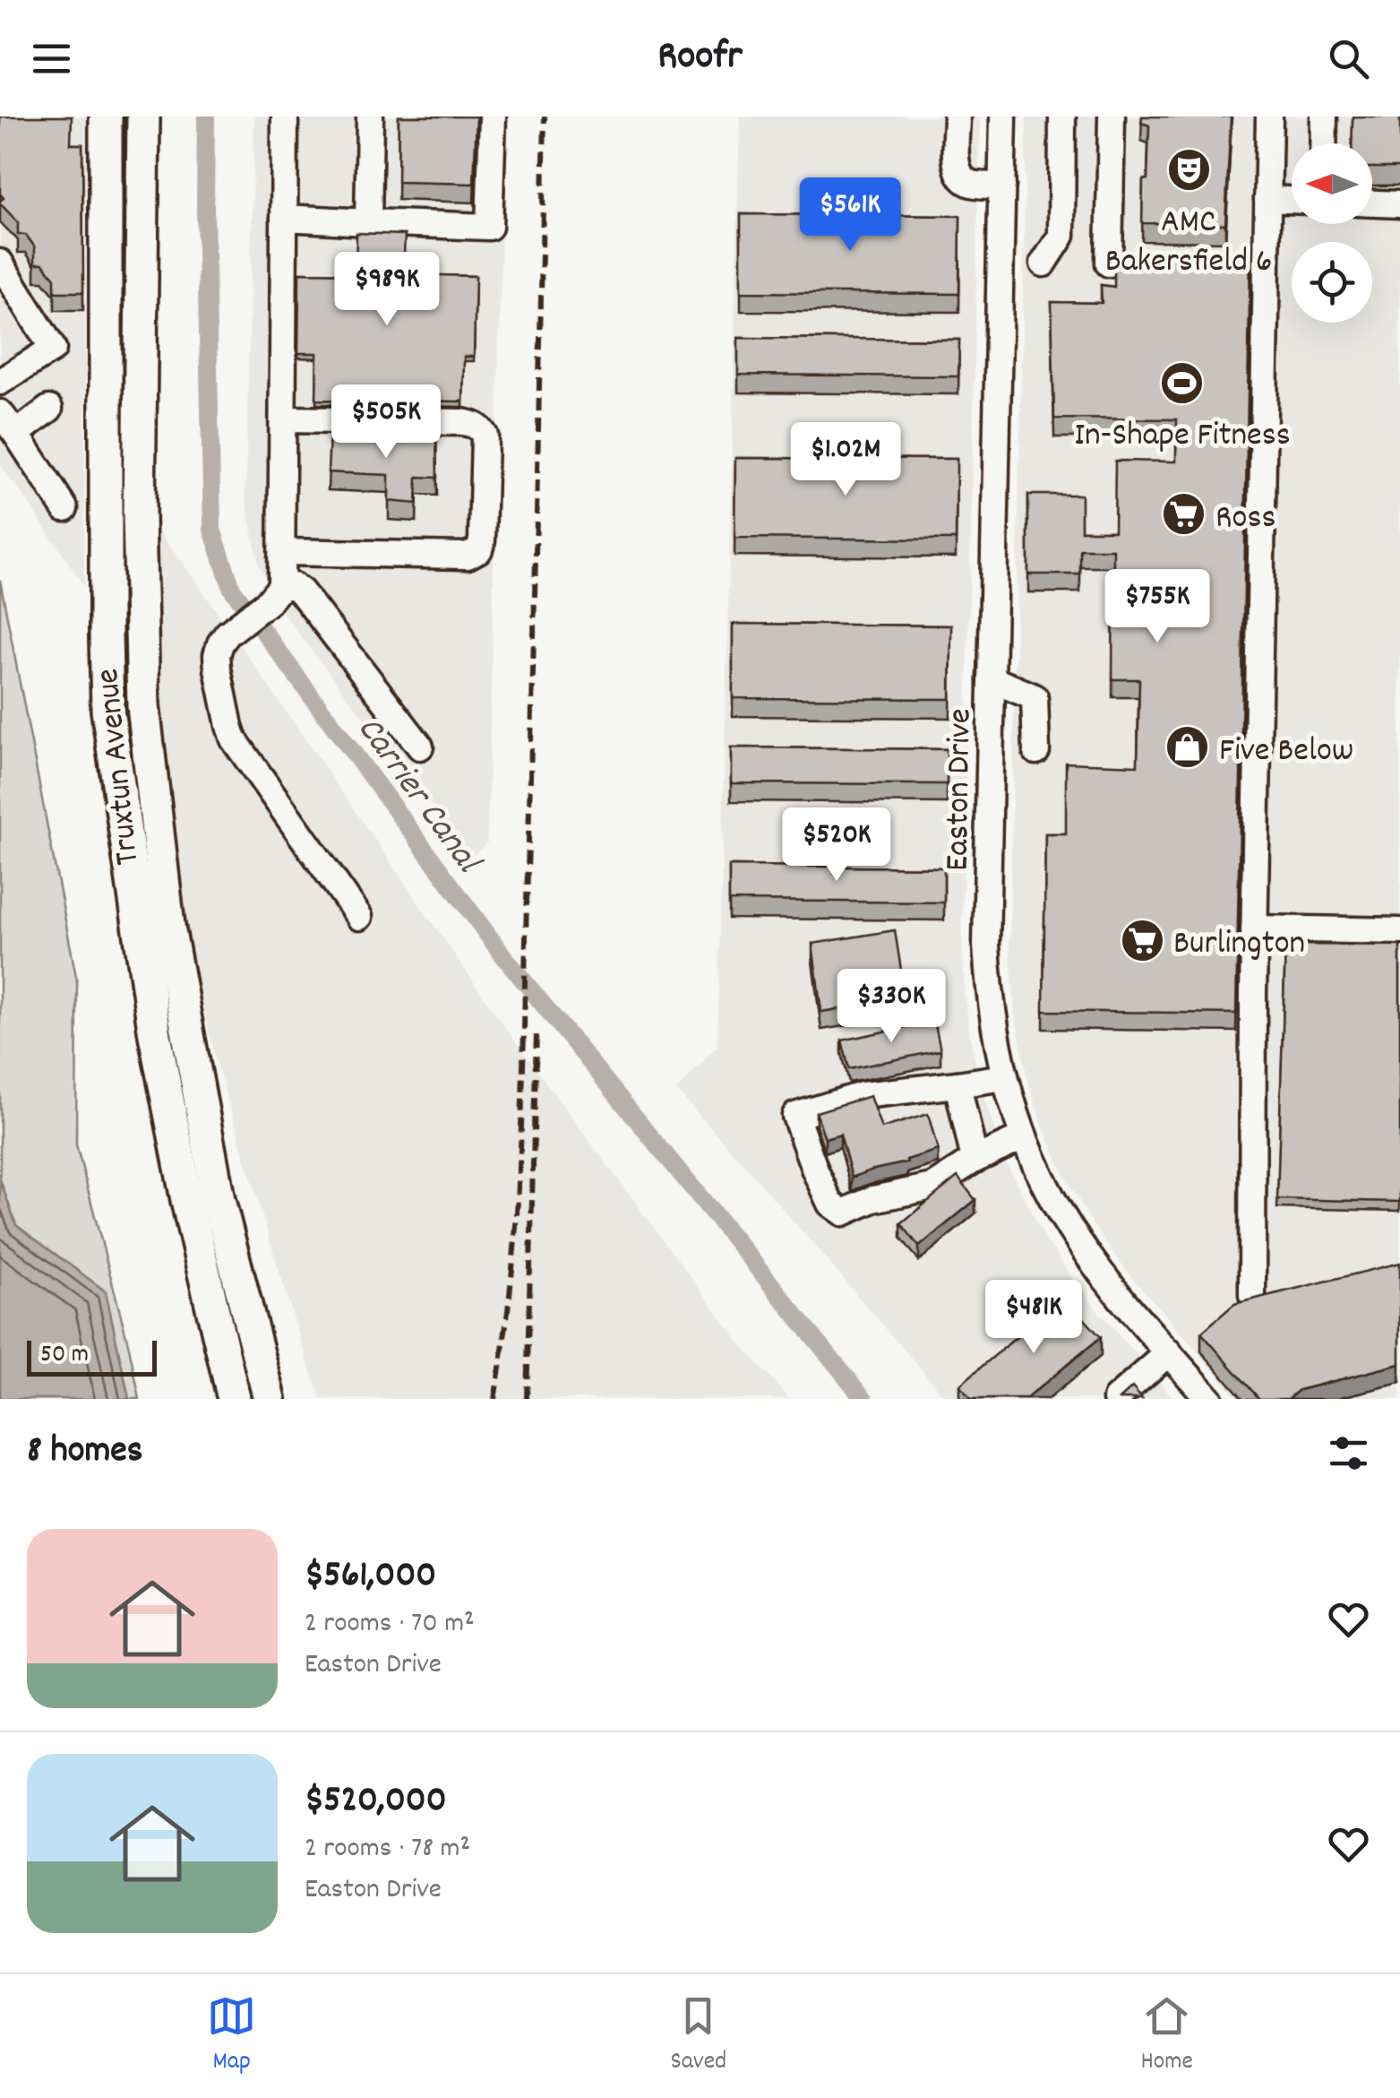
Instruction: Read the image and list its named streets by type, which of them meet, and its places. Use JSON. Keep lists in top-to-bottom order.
{
  "streets": {
    "main road": ["Truxtun Avenue"],
    "street": ["Easton Drive"]
  },
  "water": ["Carrier Canal"],
  "places": {
    "theatre": ["AMC Bakersfield 6"],
    "sports": ["In-Shape Fitness"],
    "supermarket": ["Ross", "Burlington"],
    "shop": ["Five Below"]
  },
  "scale_bar": "50 m",
  "north": "left",
  "page": {
    "header": "Roofr",
    "price": [
      "$561K",
      "$989K",
      "$505K",
      "$1.02M",
      "$755K",
      "$520K",
      "$330K",
      "$481K"
    ],
    "scale": "50 m",
    "heading": "8 homes",
    "list": [
      {
        "name": "$561,000",
        "note": "2 rooms · 70 m² · Easton Drive"
      },
      {
        "name": "$520,000",
        "note": "2 rooms · 78 m² · Easton Drive"
      }
    ],
    "tabs": ["Map", "Saved", "Home"]
  }
}
